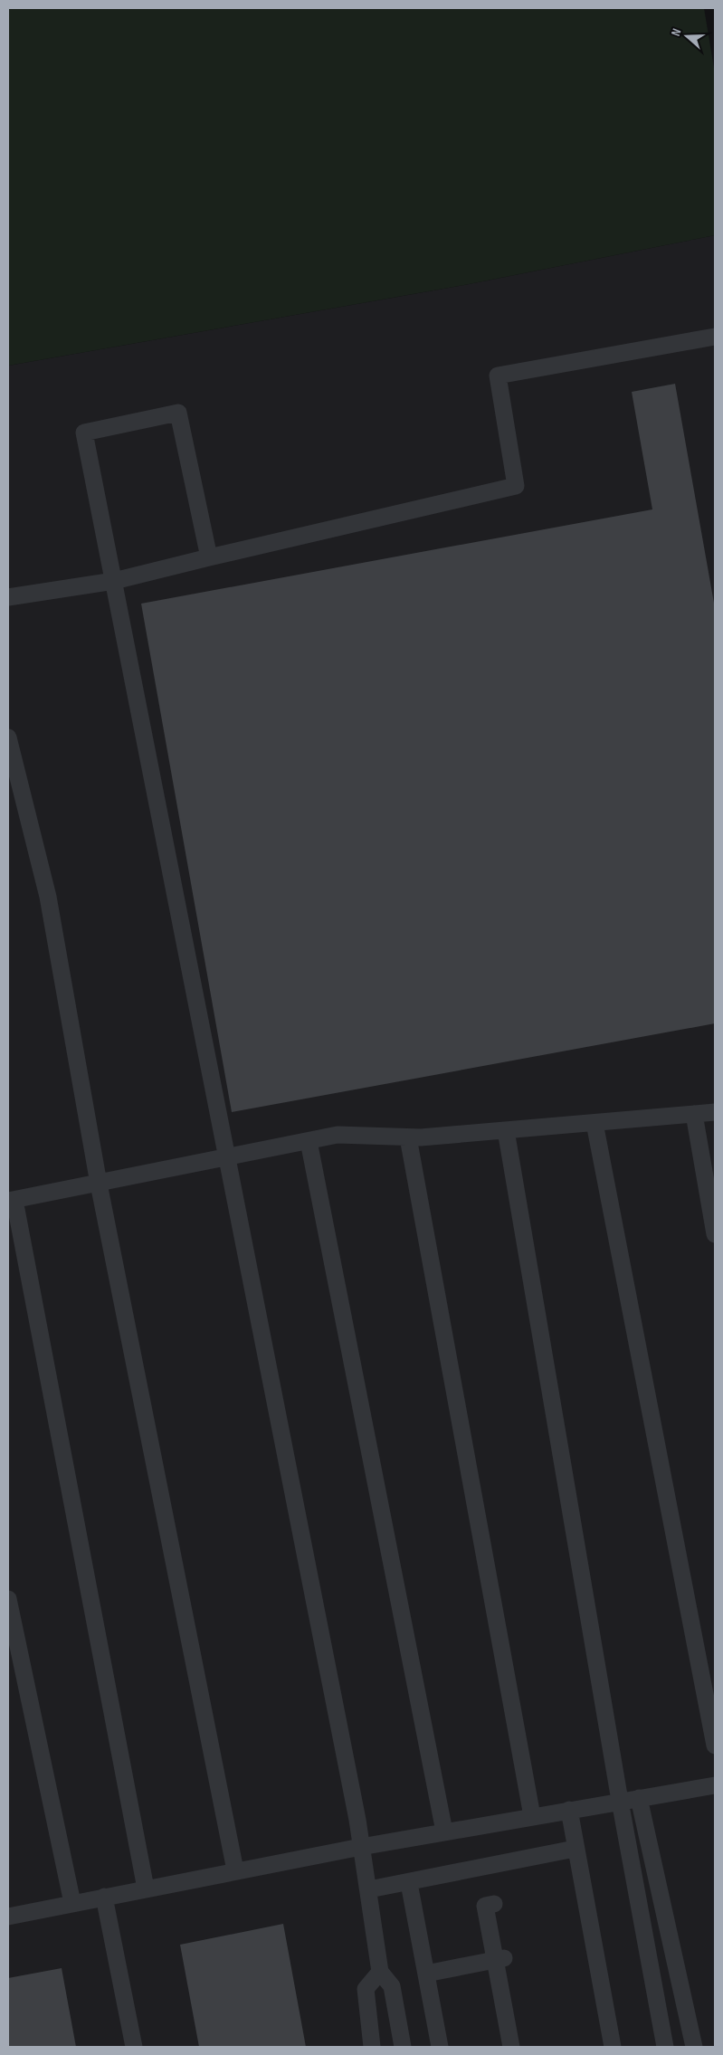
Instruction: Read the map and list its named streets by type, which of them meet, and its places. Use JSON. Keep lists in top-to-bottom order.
{
  "north": "left"
}
